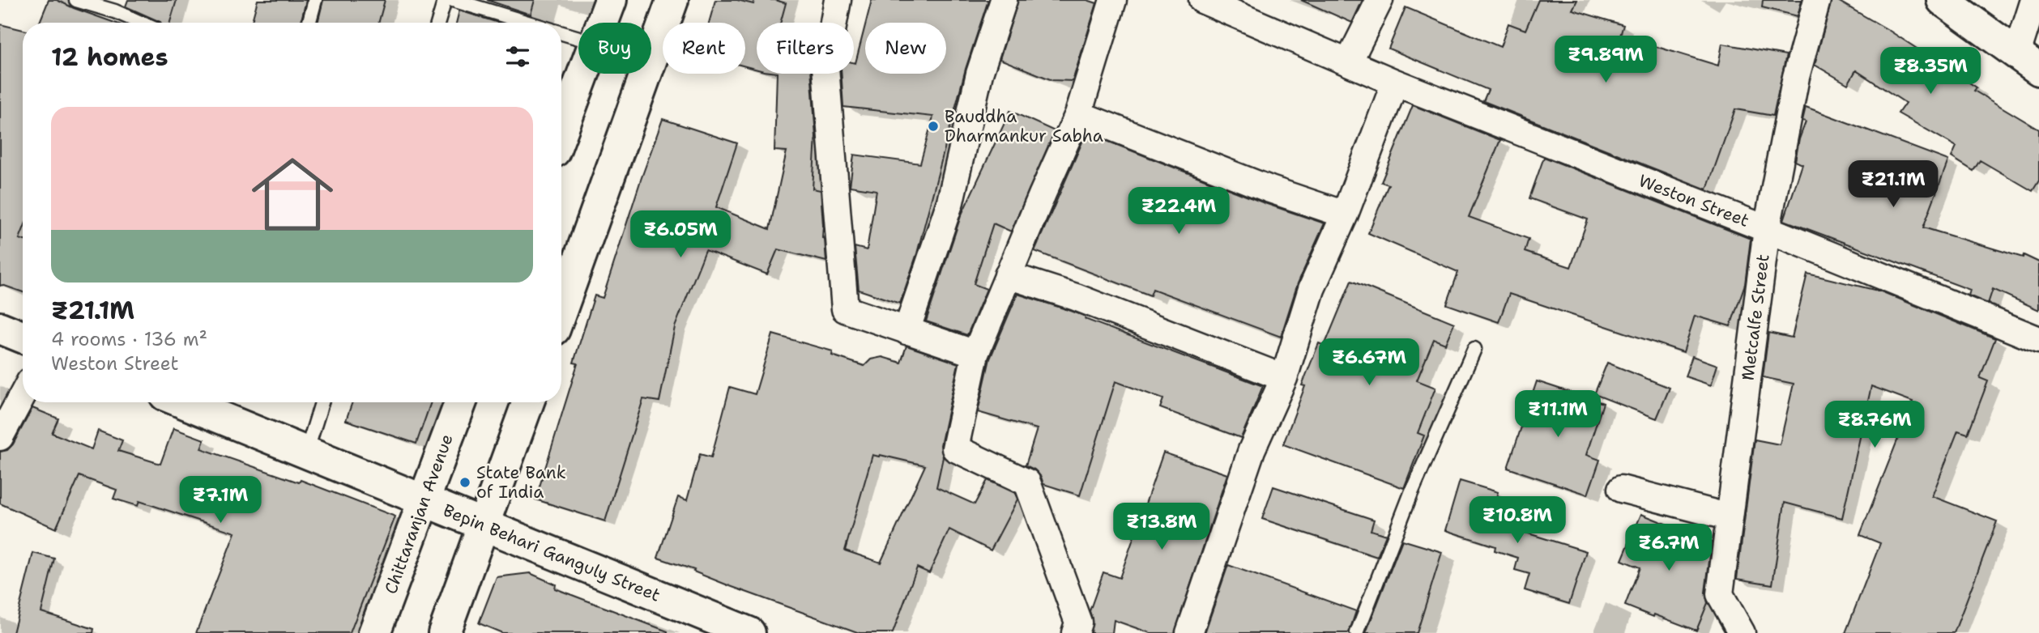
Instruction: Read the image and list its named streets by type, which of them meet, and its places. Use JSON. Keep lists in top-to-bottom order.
{
  "streets": {
    "main road": ["Chittaranjan Avenue", "Bepin Behari Ganguly Street"],
    "street": ["Weston Street", "Metcalfe Street"]
  },
  "crossings": [
    ["Weston Street", "Metcalfe Street"],
    ["Chittaranjan Avenue", "Bepin Behari Ganguly Street"]
  ],
  "places": ["Bauddha Dharmankur Sabha", "State Bank of India"],
  "page": {
    "chip": [
      "Buy",
      "Rent",
      "Filters",
      "New"
    ],
    "heading": "12 homes",
    "price": [
      "₹9.89M",
      "₹8.35M",
      "₹21.1M",
      "₹22.4M",
      "₹6.05M",
      "₹6.67M",
      "₹11.1M",
      "₹8.76M",
      "₹7.1M",
      "₹10.8M",
      "₹13.8M",
      "₹6.7M"
    ],
    "list": [
      {
        "name": "₹21.1M",
        "note": "4 rooms · 136 m² · Weston Street"
      }
    ]
  }
}
